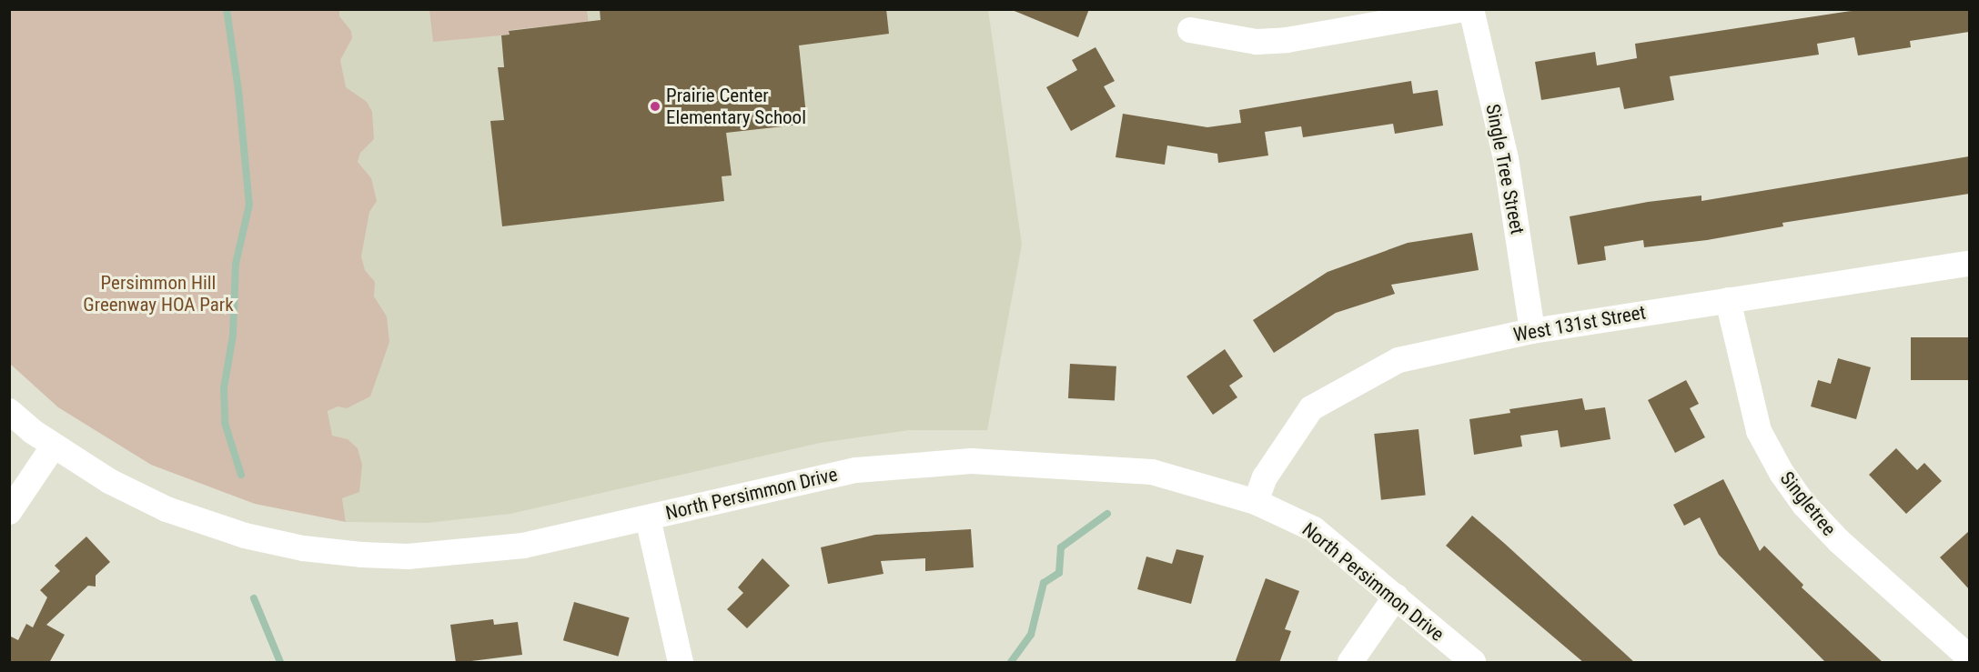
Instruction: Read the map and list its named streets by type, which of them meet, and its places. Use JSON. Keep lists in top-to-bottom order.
{
  "streets": {
    "street": [
      "Single Tree Street",
      "West 131st Street",
      "North Persimmon Drive",
      "Singletree"
    ]
  },
  "crossings": [
    ["Single Tree Street", "West 131st Street"],
    ["West 131st Street", "North Persimmon Drive"],
    ["West 131st Street", "Singletree"]
  ],
  "parks": ["Persimmon Hill Greenway HOA Park"],
  "places": ["Prairie Center Elementary School"]
}
